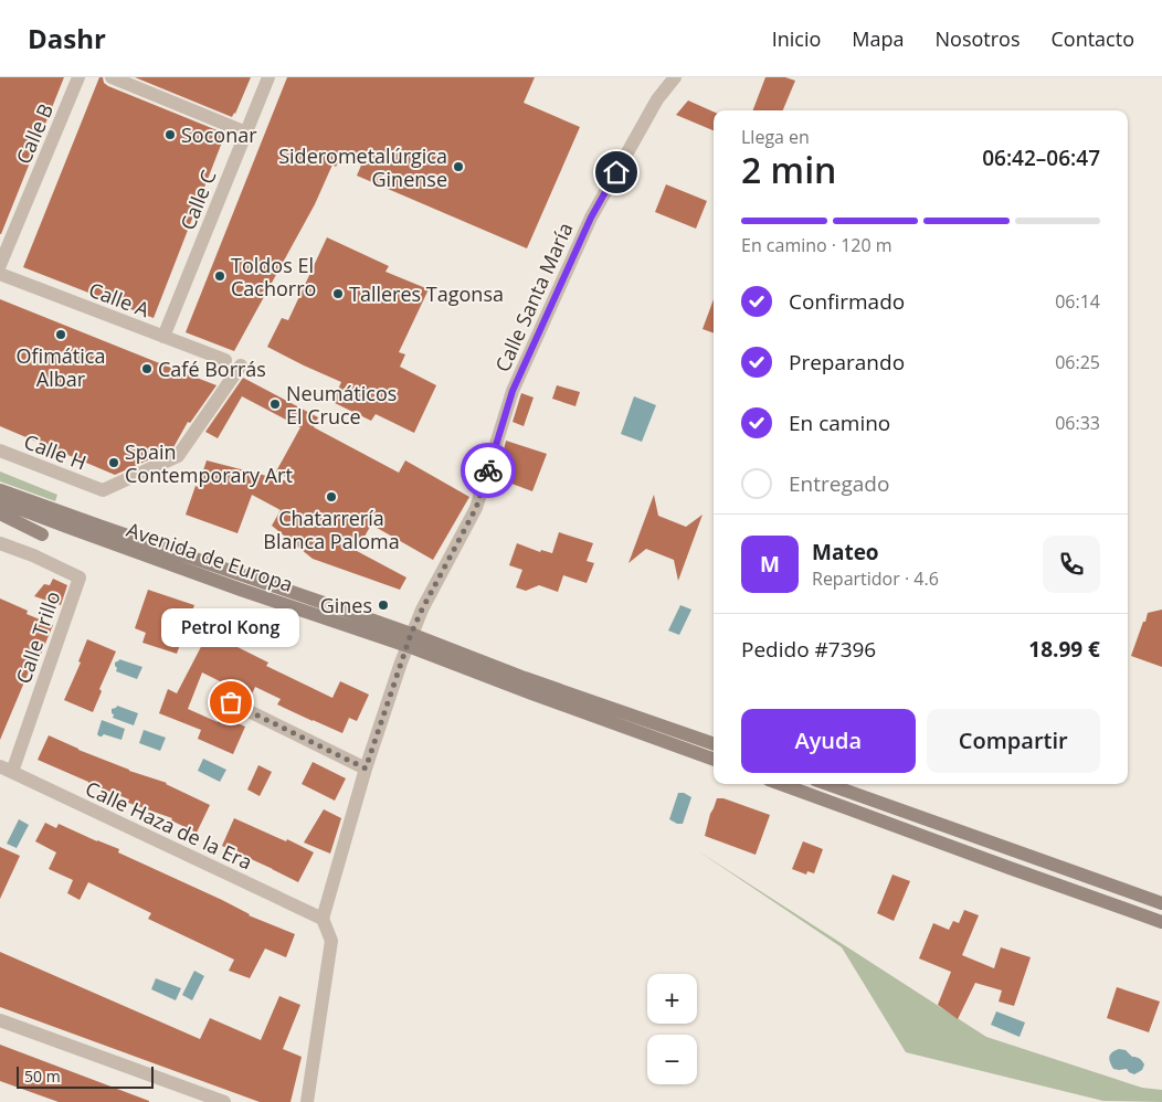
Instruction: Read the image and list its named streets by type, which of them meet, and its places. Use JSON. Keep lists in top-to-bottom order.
{
  "streets": {
    "main road": ["Avenida de Europa"],
    "street": [
      "Calle B",
      "Calle C",
      "Calle Santa María",
      "Calle A",
      "Calle H",
      "Calle Trillo",
      "Calle Haza de la Era"
    ]
  },
  "crossings": [
    ["Calle C", "Calle A"],
    ["Calle Santa María", "Avenida de Europa"],
    ["Calle Santa María", "Calle Haza de la Era"],
    ["Calle Trillo", "Calle Haza de la Era"]
  ],
  "places": [
    "Soconar",
    "Siderometalúrgica Ginense",
    "Toldos El Cachorro",
    "Talleres Tagonsa",
    "Ofimática Albar",
    "Café Borrás",
    "Neumáticos El Cruce",
    "Spain Contemporary Art",
    "Chatarrería Blanca Paloma",
    "Gines",
    "Petrol Kong"
  ],
  "scale_bar": "50 m",
  "page": {
    "header": "Dashr",
    "nav": [
      "Inicio",
      "Mapa",
      "Nosotros",
      "Contacto"
    ],
    "heading": ["2 min", "Llega en", "06:42–06:47"],
    "panel": [
      "Mateo",
      "Repartidor · 4.6",
      "Pedido #7396",
      "18.99 €"
    ],
    "bar": "En camino · 120 m",
    "list": [
      ["Confirmado", "06:14"],
      ["Preparando", "06:25"],
      ["En camino", "06:33"],
      "Entregado"
    ],
    "round": "M",
    "bubble": "Petrol Kong",
    "buttons": ["Ayuda", "Compartir"],
    "map_buttons": ["+", "−"],
    "scale": "50 m"
  }
}
